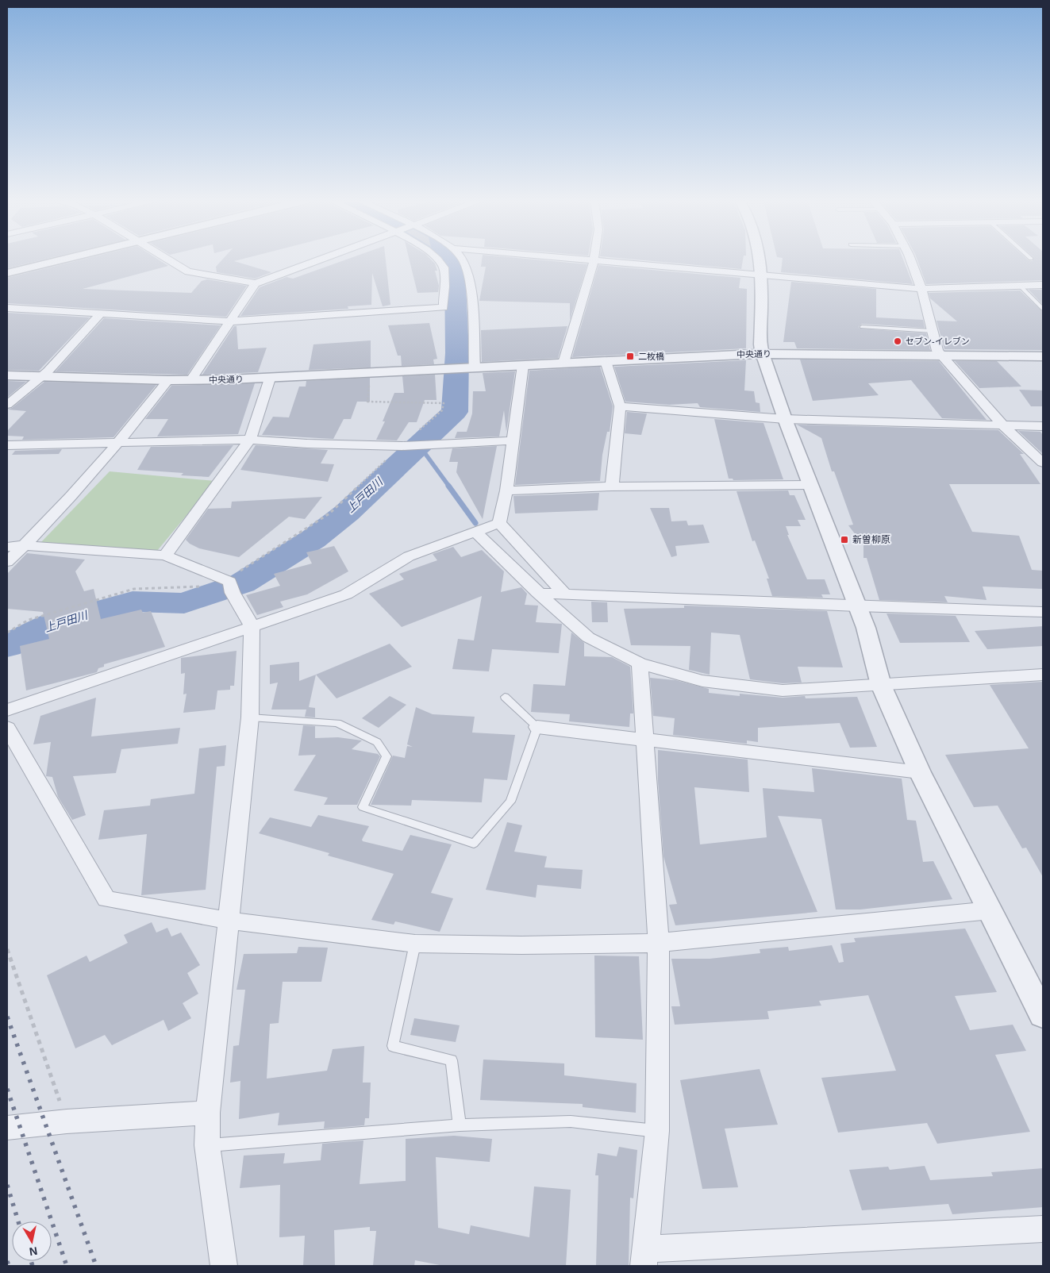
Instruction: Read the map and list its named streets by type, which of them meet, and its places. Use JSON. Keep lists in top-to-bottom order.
{
  "streets": {
    "street": ["中央通り"]
  },
  "water": ["上戸田川"],
  "places": {
    "other": ["セブン-イレブン"],
    "transit": ["二枚橋", "新曽柳原"]
  },
  "north": "bottom"
}
